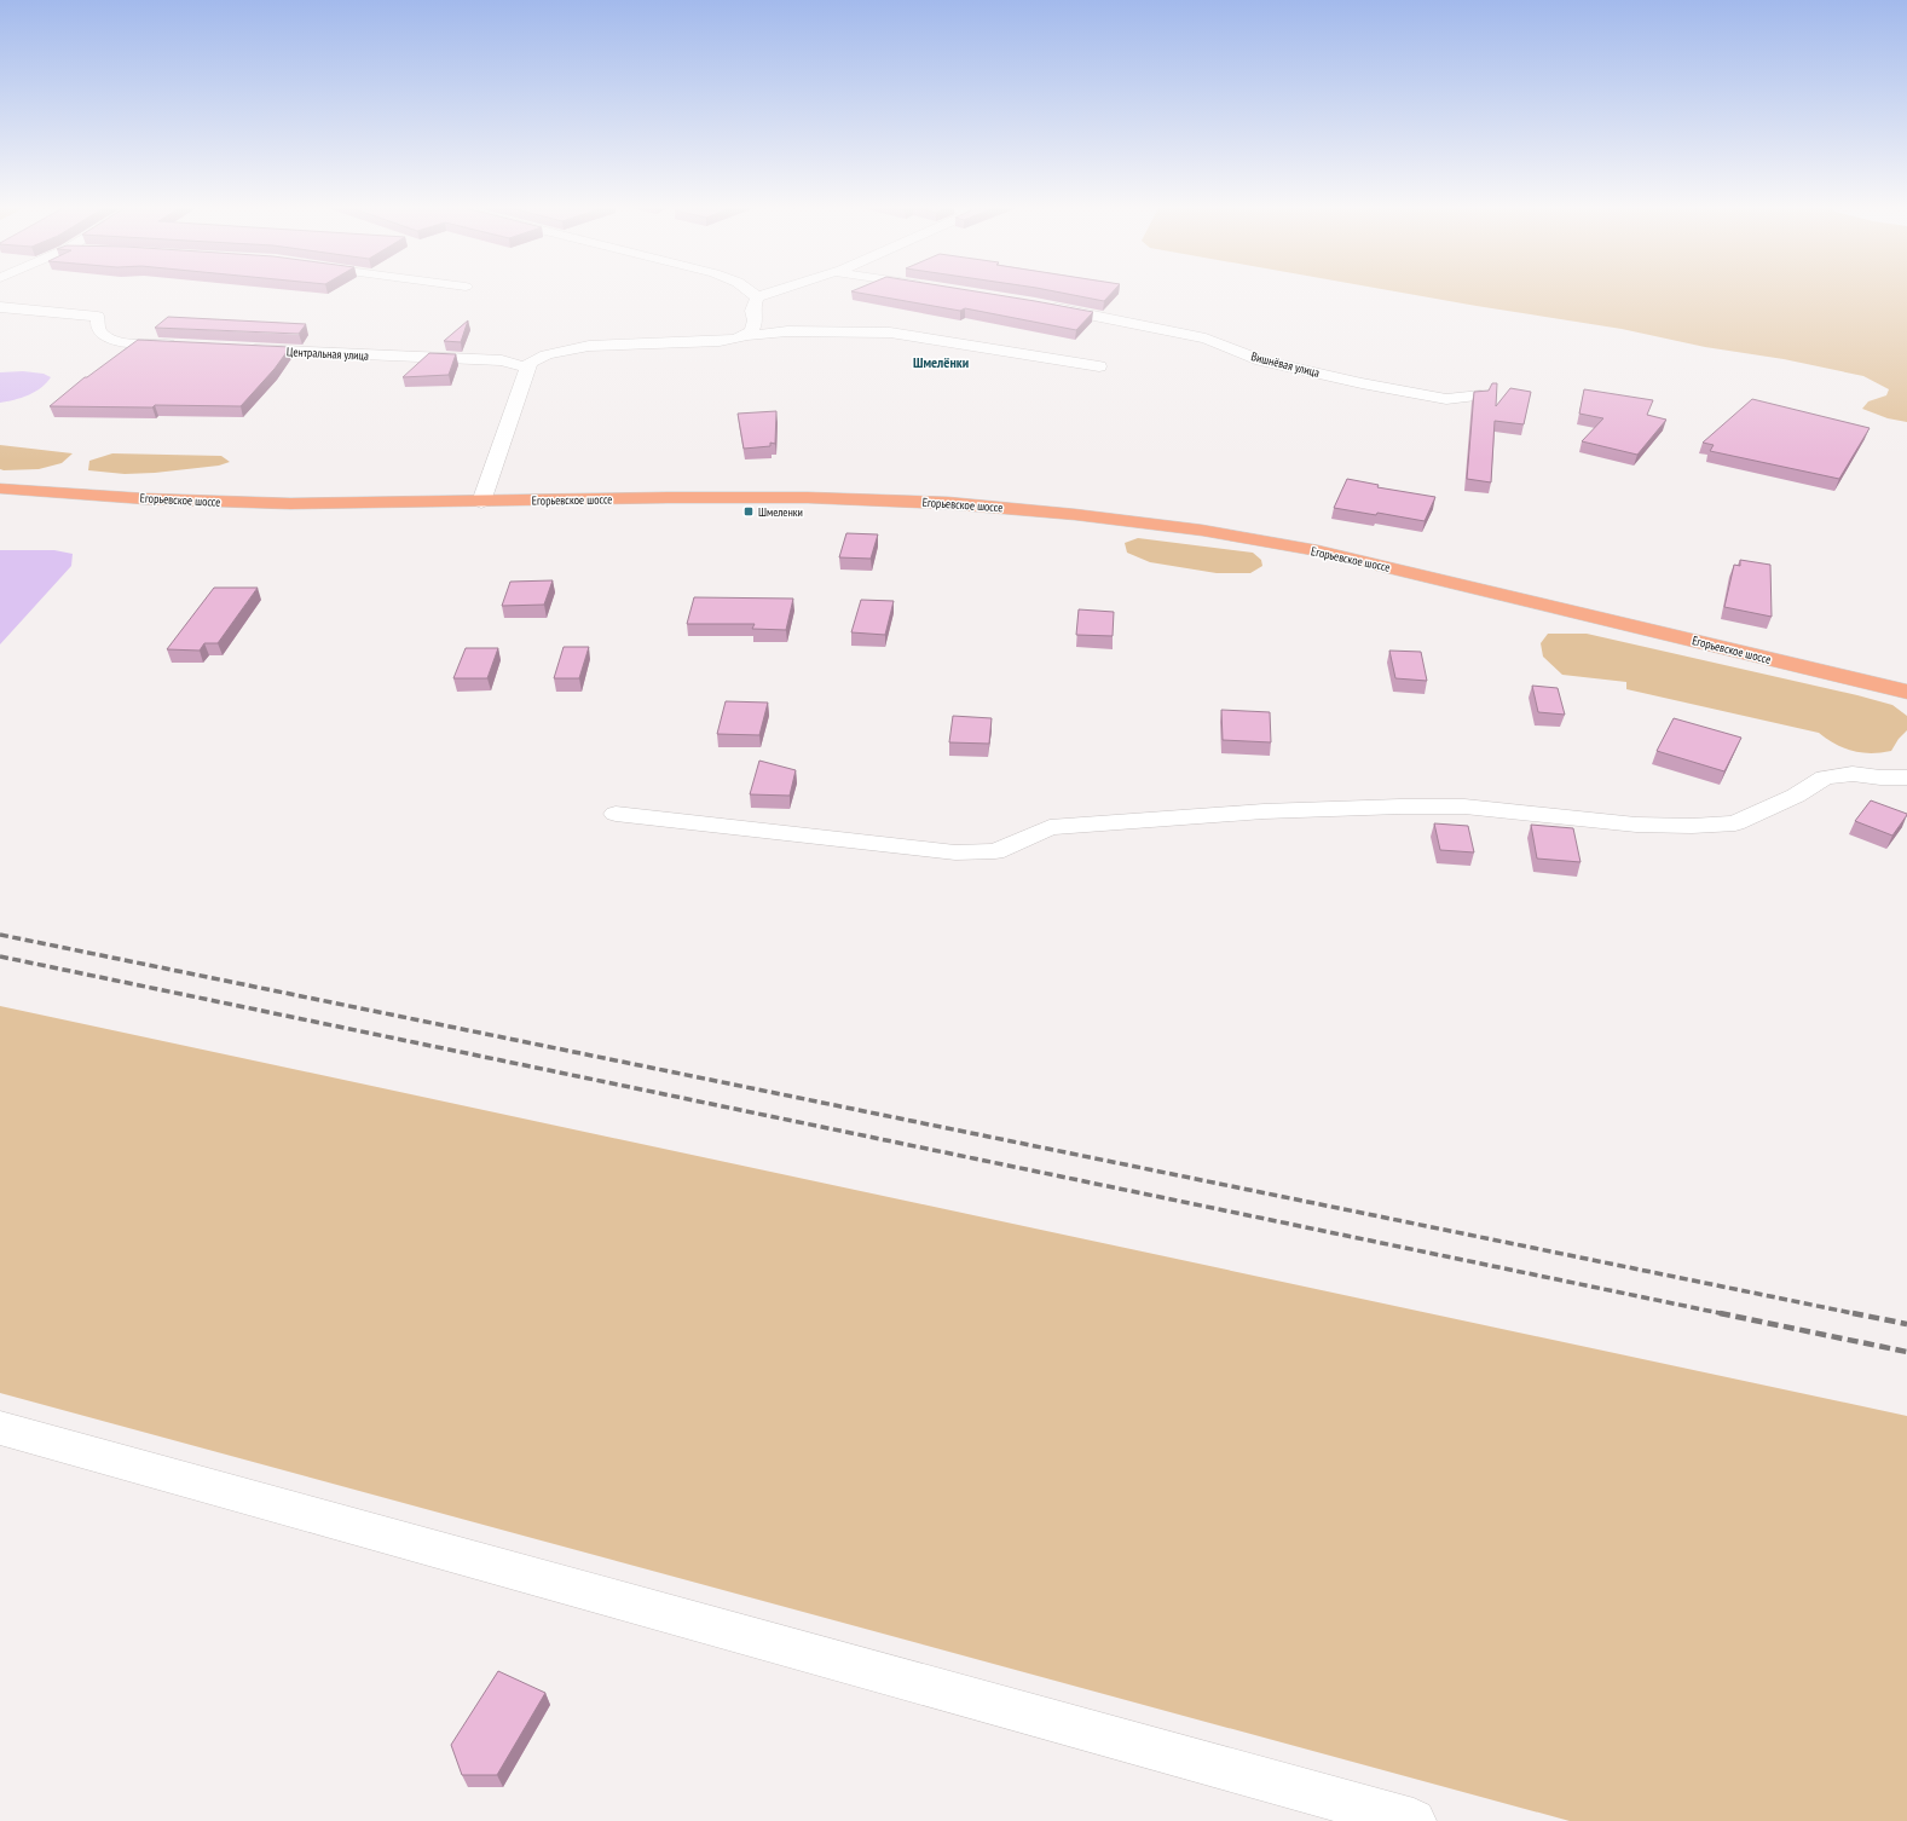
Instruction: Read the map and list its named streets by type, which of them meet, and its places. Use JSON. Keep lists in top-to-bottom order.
{
  "streets": {
    "main road": ["Егорьевское шоссе"],
    "street": ["Центральная улица", "Вишнёвая улица"]
  },
  "districts": ["Шмелёнки"],
  "places": {
    "transit": ["Шмеленки"]
  }
}
